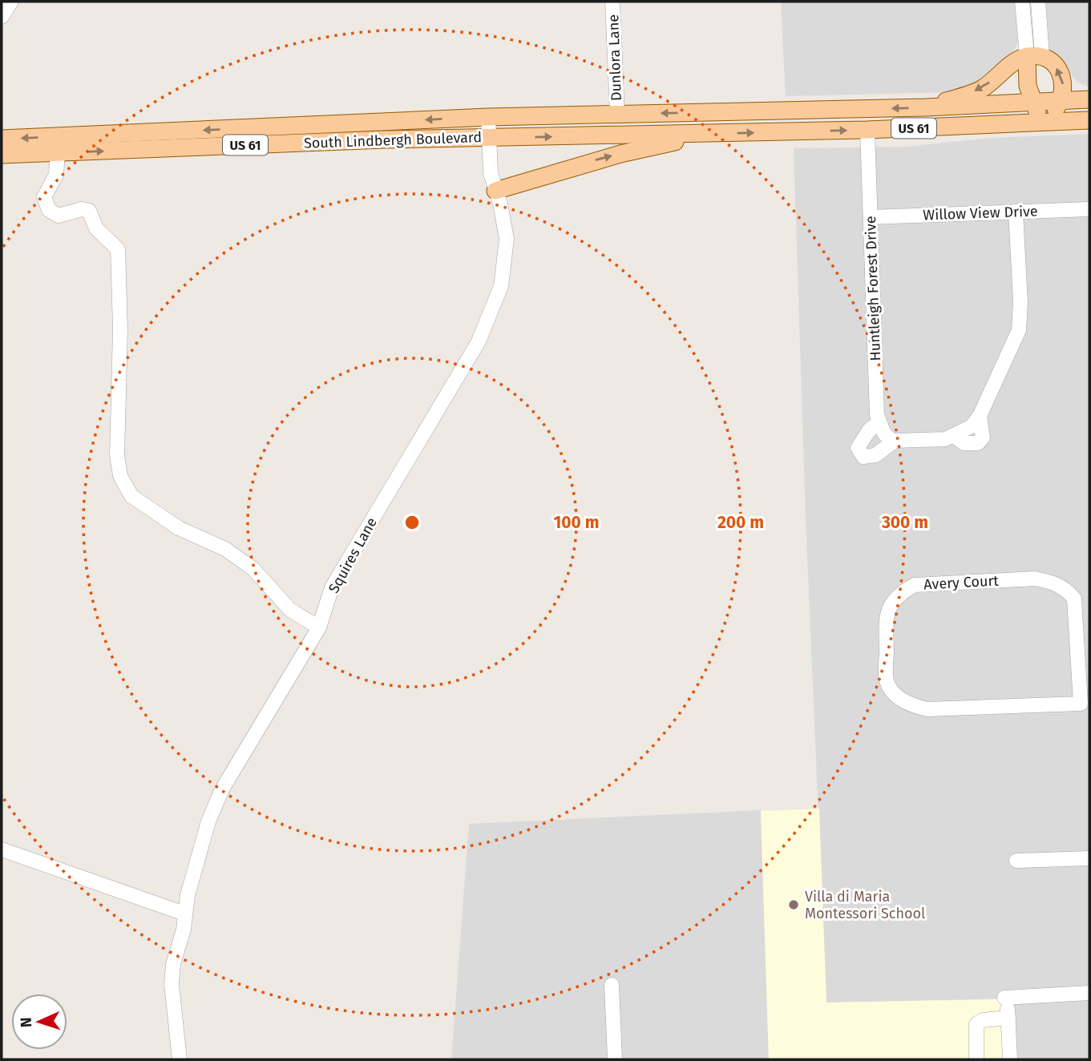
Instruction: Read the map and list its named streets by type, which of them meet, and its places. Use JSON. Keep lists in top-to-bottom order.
{
  "streets": {
    "main road": ["US 61", "South Lindbergh Boulevard"],
    "street": [
      "Dunlora Lane",
      "Willow View Drive",
      "Huntleigh Forest Drive",
      "Squires Lane",
      "Avery Court"
    ]
  },
  "crossings": [
    ["Dunlora Lane", "South Lindbergh Boulevard"],
    ["US 61", "South Lindbergh Boulevard"],
    ["US 61", "Huntleigh Forest Drive"],
    ["South Lindbergh Boulevard", "Huntleigh Forest Drive"],
    ["South Lindbergh Boulevard", "Squires Lane"],
    ["Willow View Drive", "Huntleigh Forest Drive"]
  ],
  "places": ["Villa di Maria Montessori School"],
  "north": "left",
  "rings": ["100 m", "200 m", "300 m"]
}
